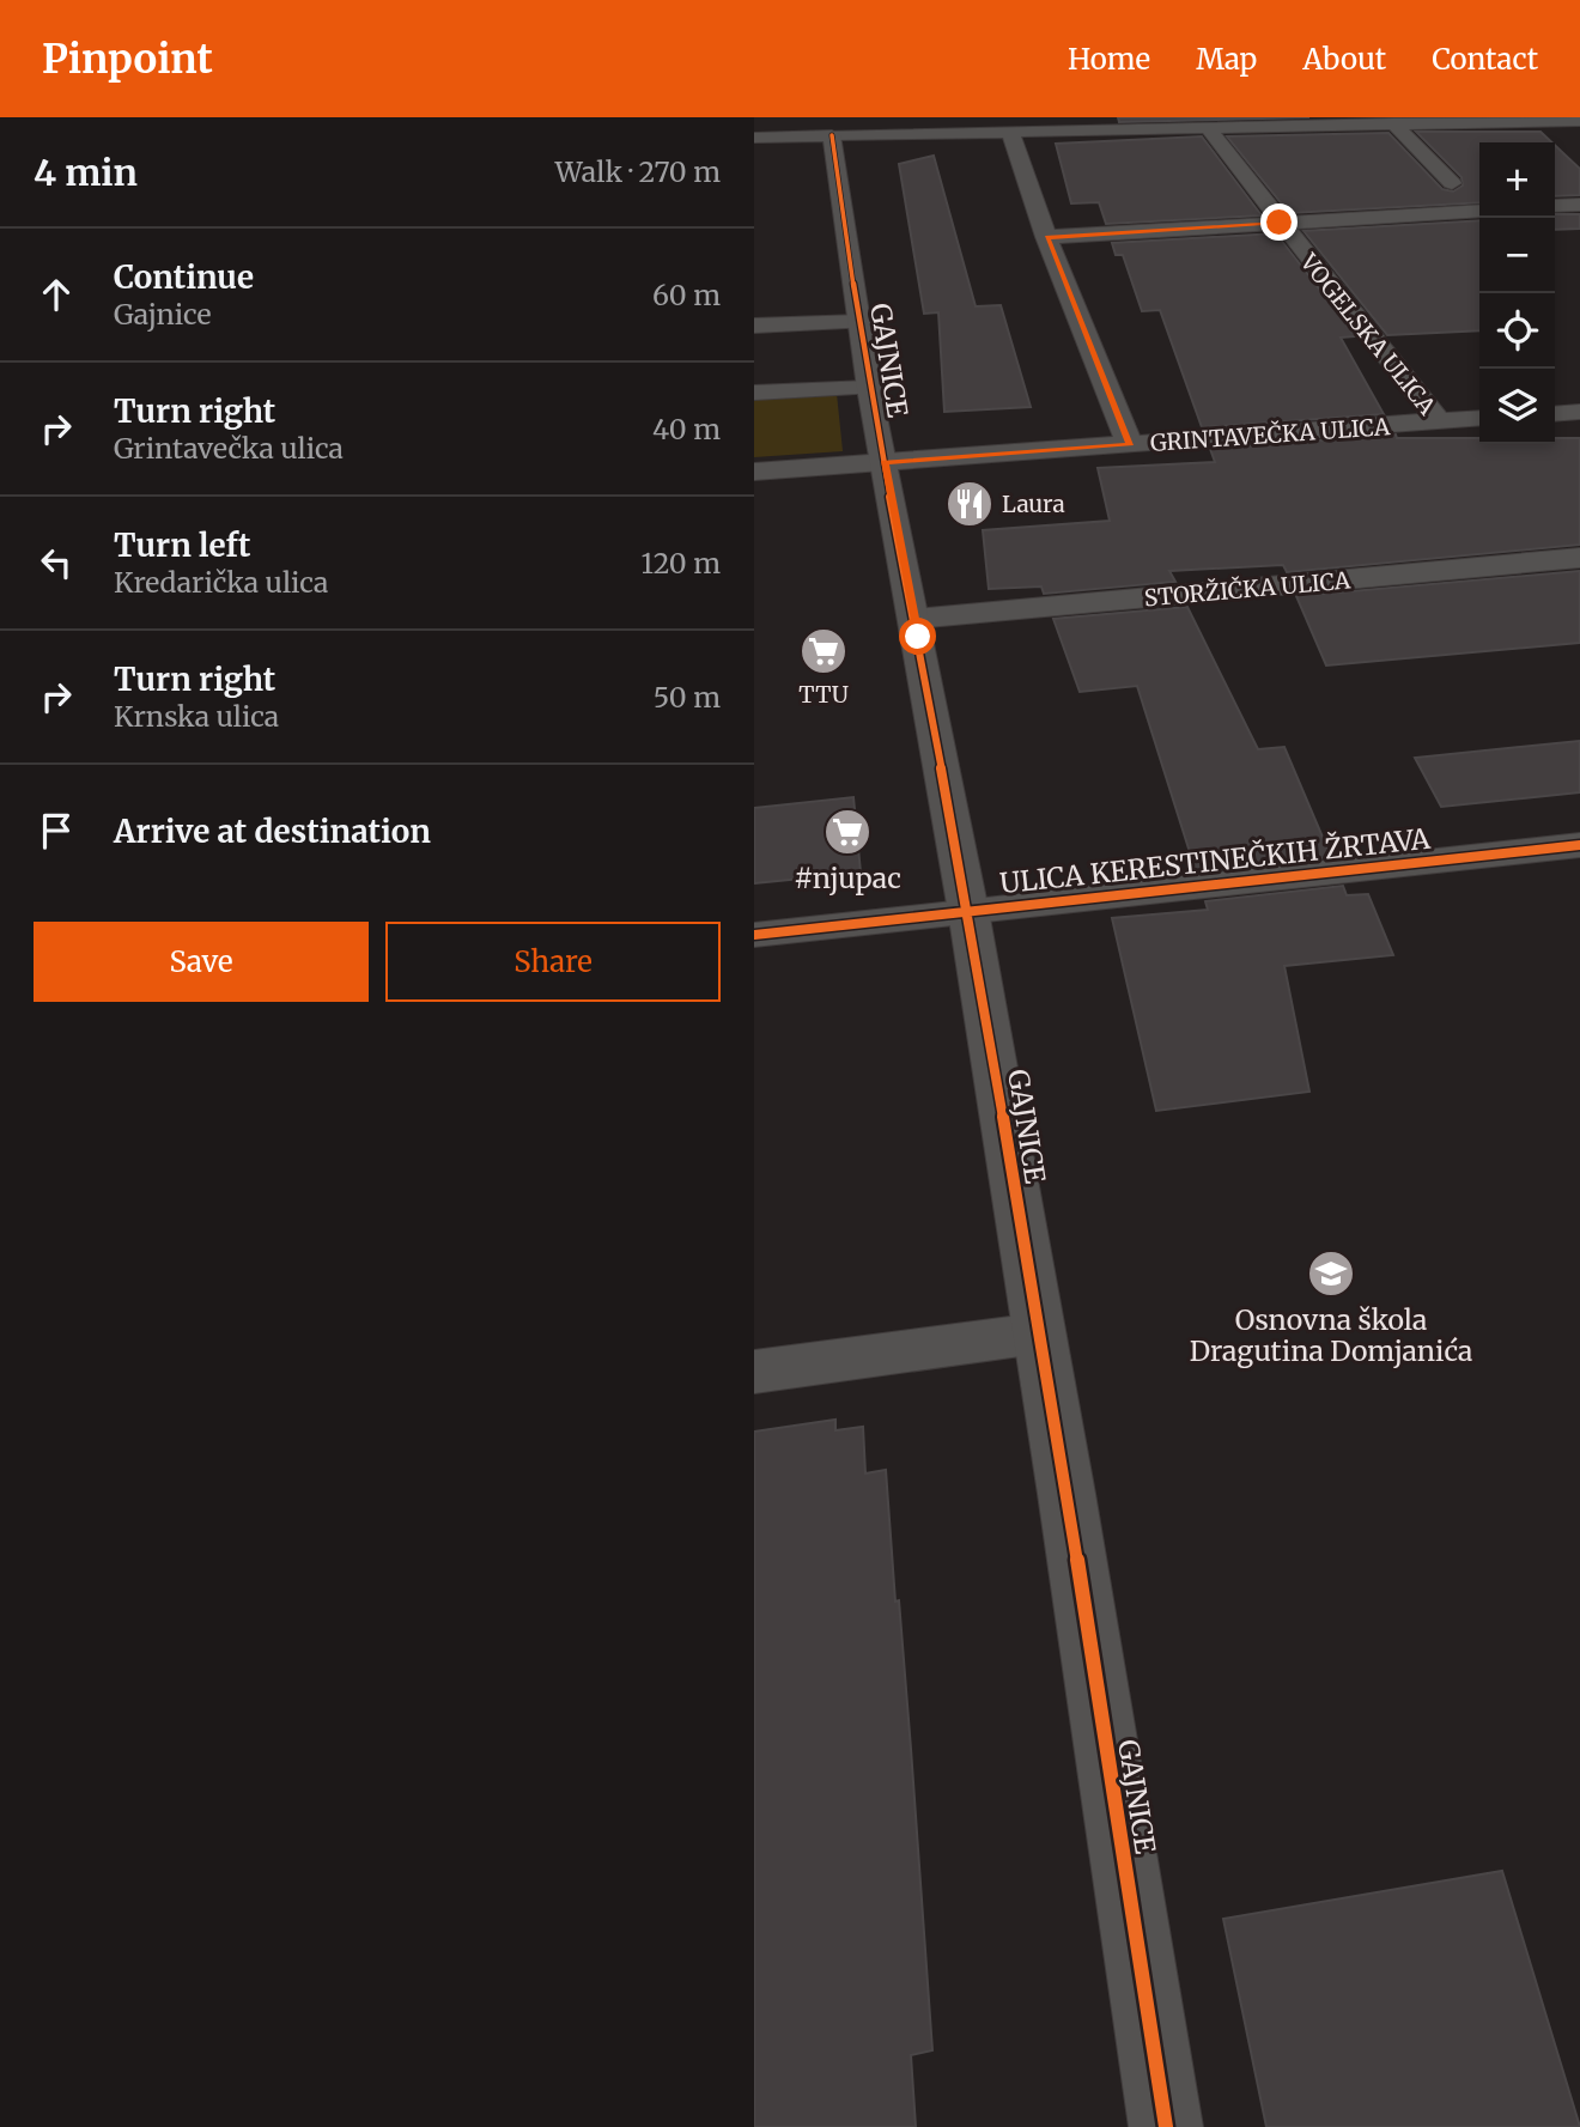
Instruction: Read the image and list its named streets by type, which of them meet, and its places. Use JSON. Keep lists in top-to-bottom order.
{
  "streets": {
    "street": [
      "VOGELSKA ULICA",
      "GAJNICE",
      "GRINTAVEČKA ULICA",
      "STORŽIČKA ULICA",
      "ULICA KERESTINEČKIH ŽRTAVA"
    ]
  },
  "crossings": [
    ["VOGELSKA ULICA", "GRINTAVEČKA ULICA"],
    ["GAJNICE", "GRINTAVEČKA ULICA"],
    ["GAJNICE", "STORŽIČKA ULICA"],
    ["GAJNICE", "ULICA KERESTINEČKIH ŽRTAVA"]
  ],
  "places": {
    "restaurant": ["Laura"],
    "supermarket": ["TTU", "#njupac"],
    "school or university": ["Osnovna škola Dragutina Domjanića"]
  },
  "page": {
    "header": "Pinpoint",
    "nav": [
      "Home",
      "Map",
      "About",
      "Contact"
    ],
    "heading": ["4 min", "Walk · 270 m"],
    "map_buttons": ["+", "−"],
    "list": [
      ["Continue", "Gajnice", "60 m"],
      ["Turn right", "Grintavečka ulica", "40 m"],
      ["Turn left", "Kredarička ulica", "120 m"],
      ["Turn right", "Krnska ulica", "50 m"],
      "Arrive at destination"
    ],
    "buttons": ["Save", "Share"]
  }
}
